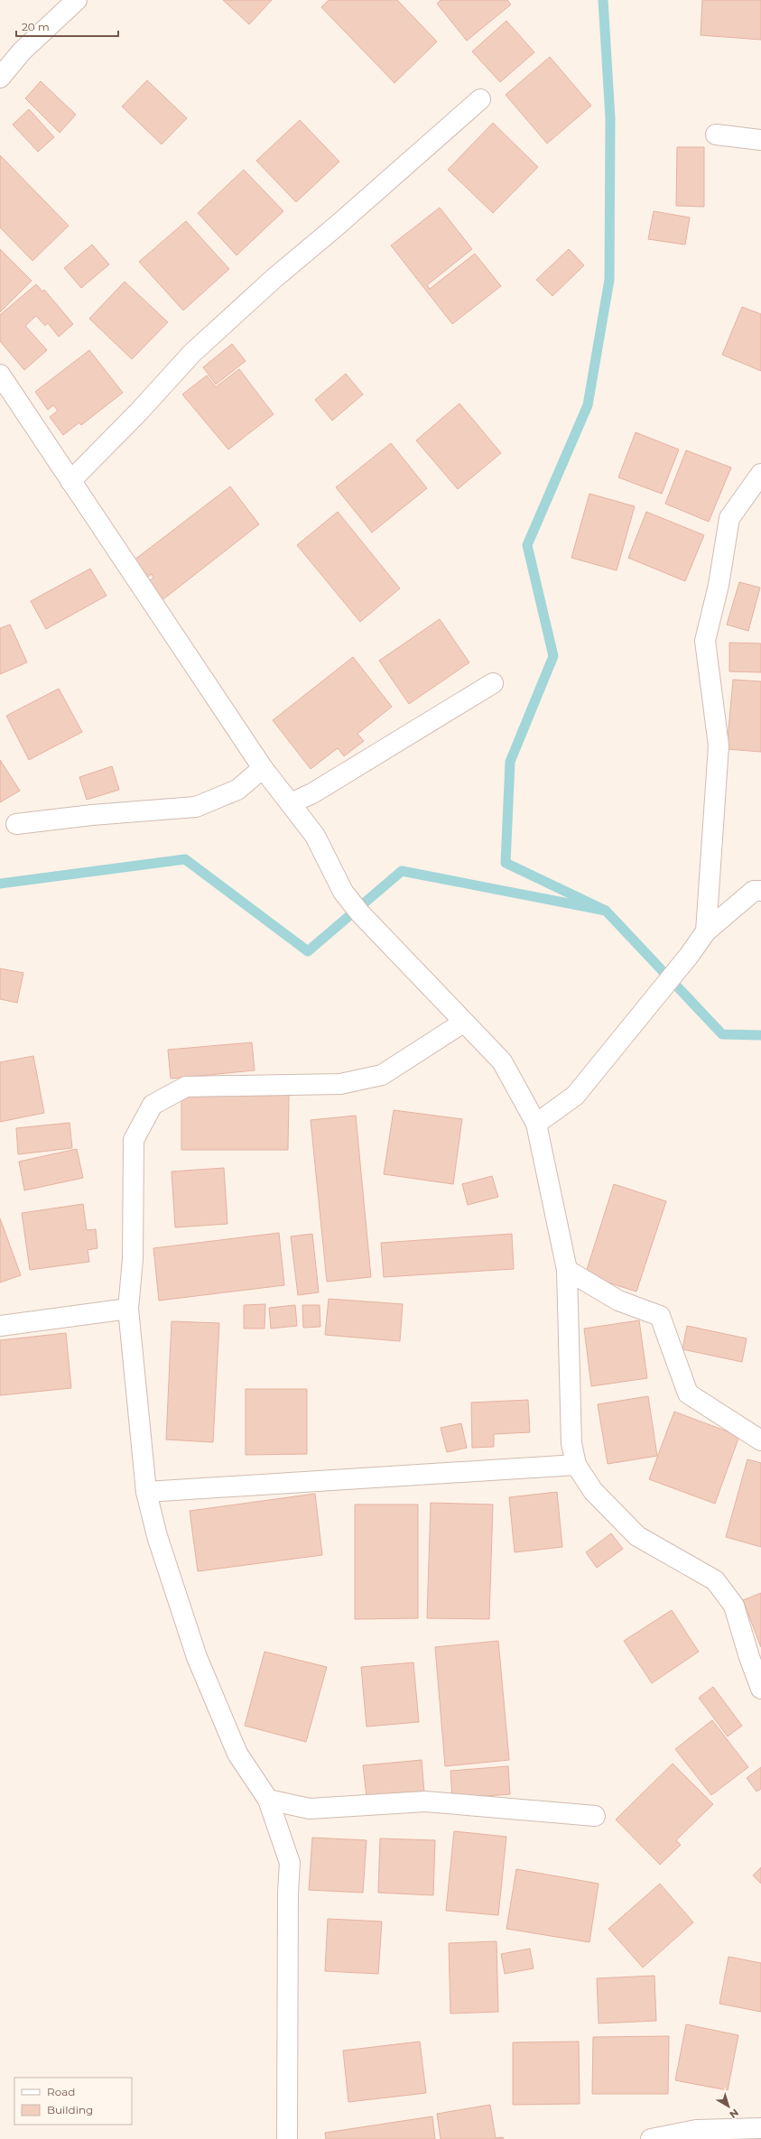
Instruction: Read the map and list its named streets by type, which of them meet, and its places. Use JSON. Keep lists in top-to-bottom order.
{
  "legend": ["Road", "Building"],
  "scale_bar": "20 m",
  "north": "bottom right"
}
